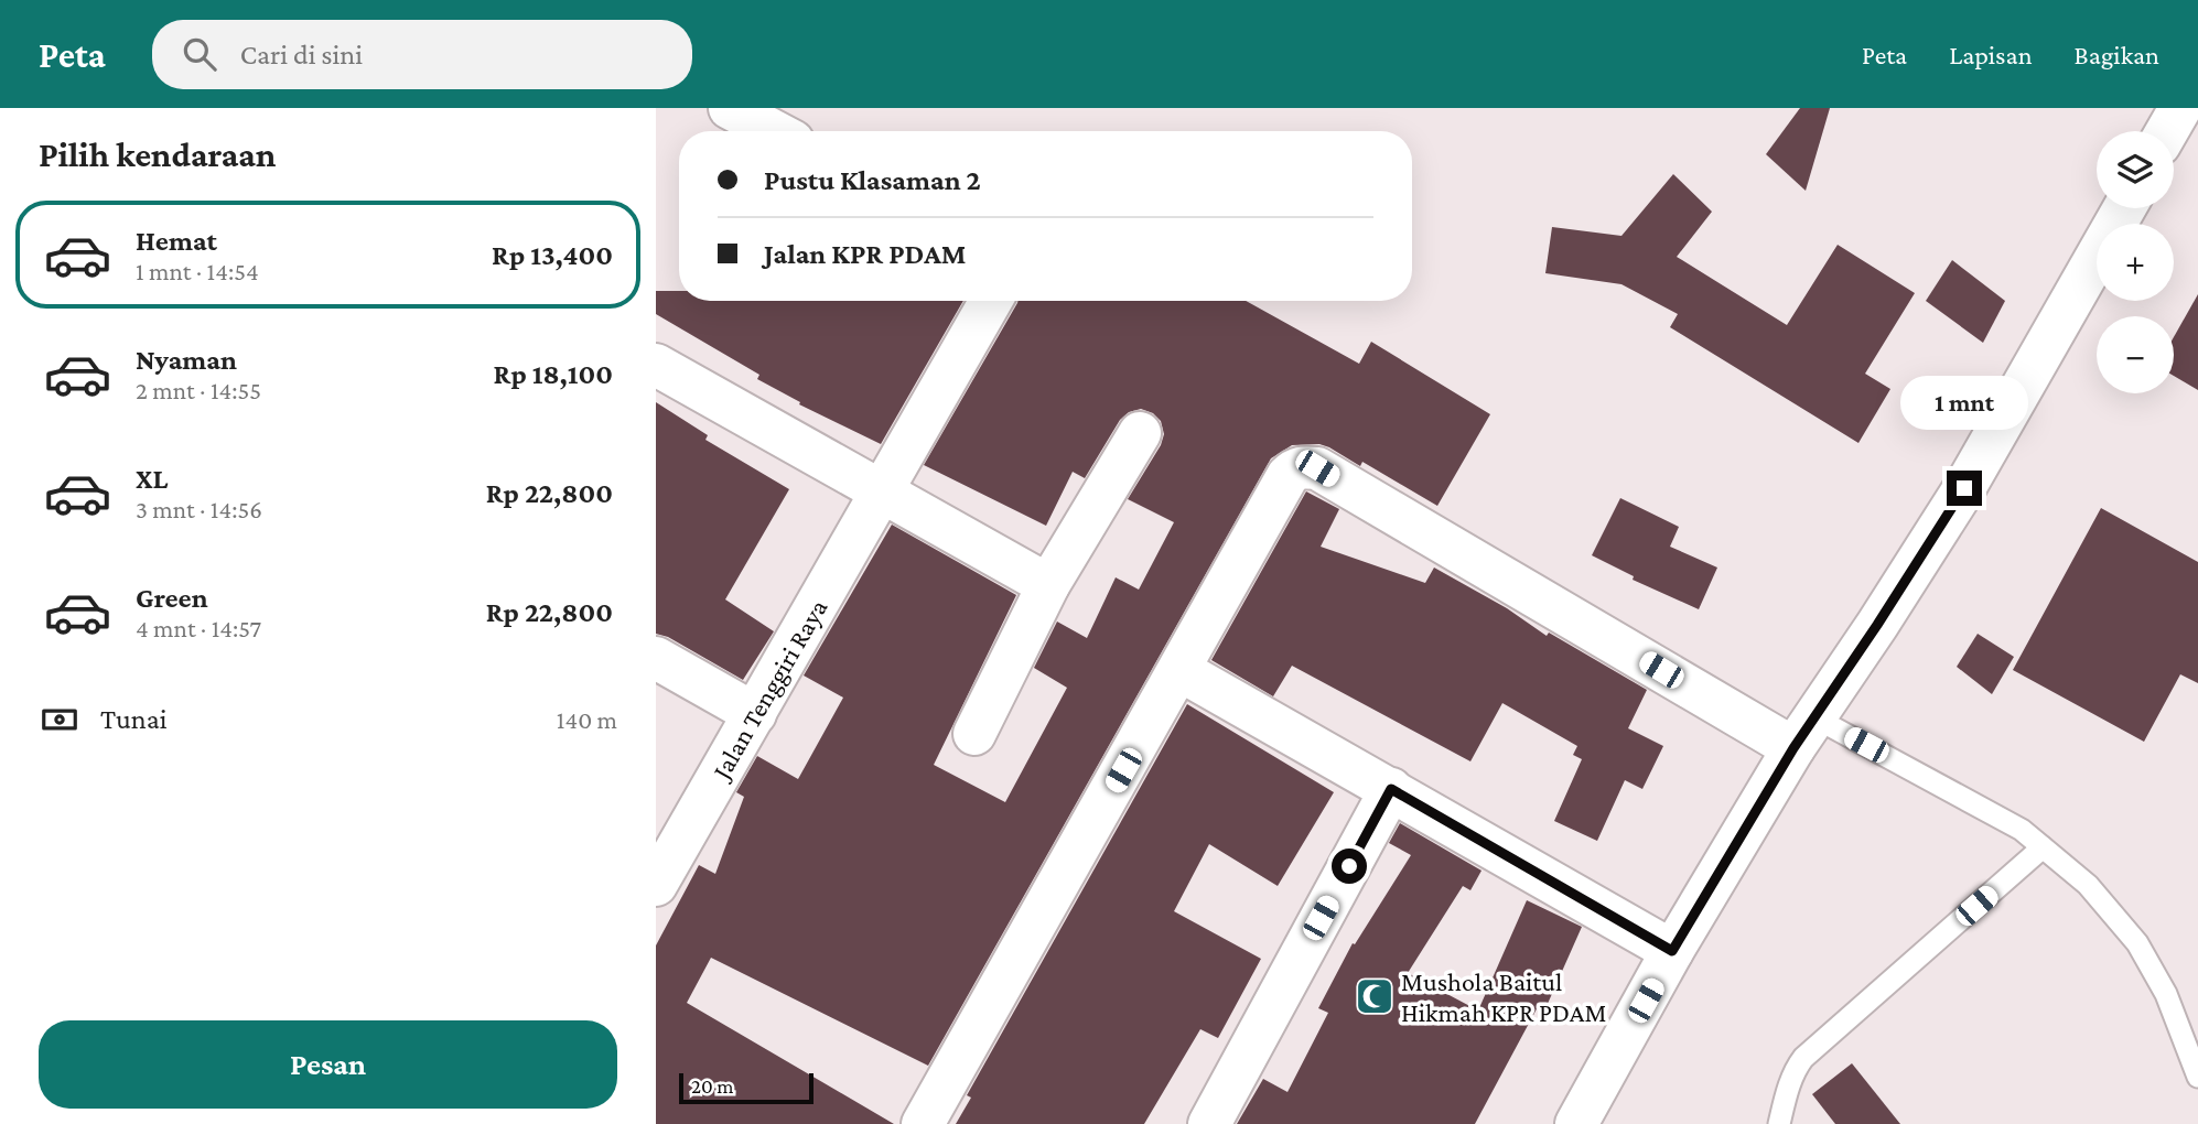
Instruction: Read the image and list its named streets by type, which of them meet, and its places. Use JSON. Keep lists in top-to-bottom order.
{
  "streets": {
    "street": ["Jalan Tenggiri Raya"]
  },
  "places": {
    "mosque": ["Mushola Baitul Hikmah KPR PDAM"]
  },
  "scale_bar": "20 m",
  "page": {
    "header": "Peta",
    "search": "Cari di sini",
    "nav": ["Peta", "Lapisan", "Bagikan"],
    "heading": "Pilih kendaraan",
    "map_buttons": ["+", "−"],
    "banner": ["Pustu Klasaman 2", "Jalan KPR PDAM"],
    "list": [
      {
        "name": "Hemat",
        "note": "1 mnt · 14:54",
        "value": "Rp 13,400"
      },
      {
        "name": "Nyaman",
        "note": "2 mnt · 14:55",
        "value": "Rp 18,100"
      },
      {
        "name": "XL",
        "note": "3 mnt · 14:56",
        "value": "Rp 22,800"
      },
      {
        "name": "Green",
        "note": "4 mnt · 14:57",
        "value": "Rp 22,800"
      }
    ],
    "bubble": "1 mnt",
    "pay": ["Tunai", "140 m"],
    "buttons": "Pesan",
    "scale": "20 m"
  }
}
